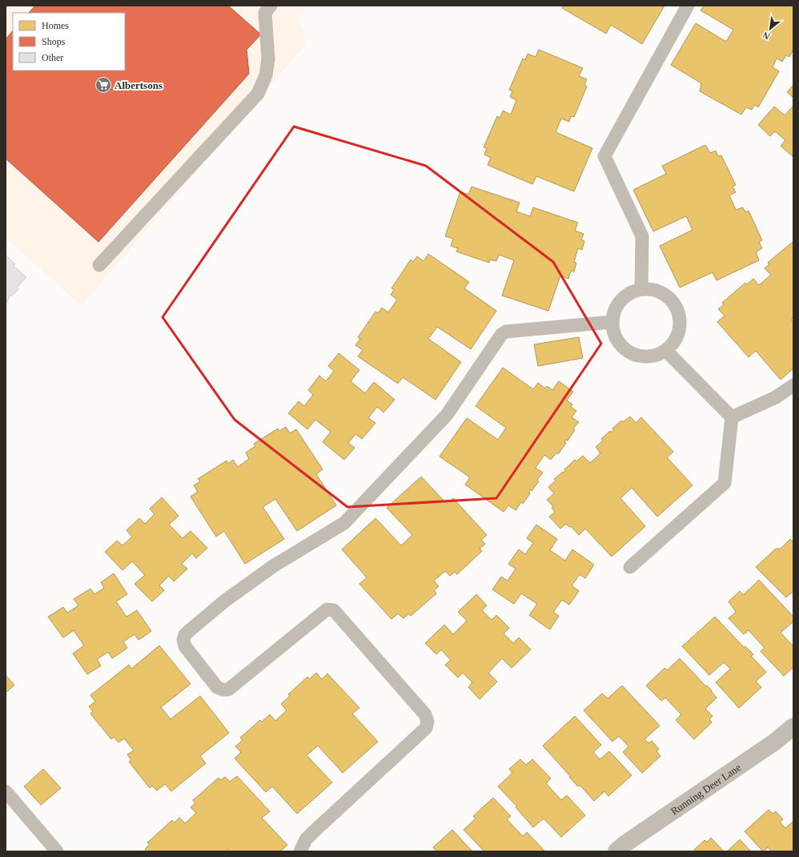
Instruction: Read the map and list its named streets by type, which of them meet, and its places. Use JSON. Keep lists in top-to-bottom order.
{
  "streets": {
    "street": ["Running Deer Lane"]
  },
  "places": {
    "supermarket": ["Albertsons"]
  },
  "legend": ["Homes", "Shops", "Other"],
  "north": "bottom left"
}
